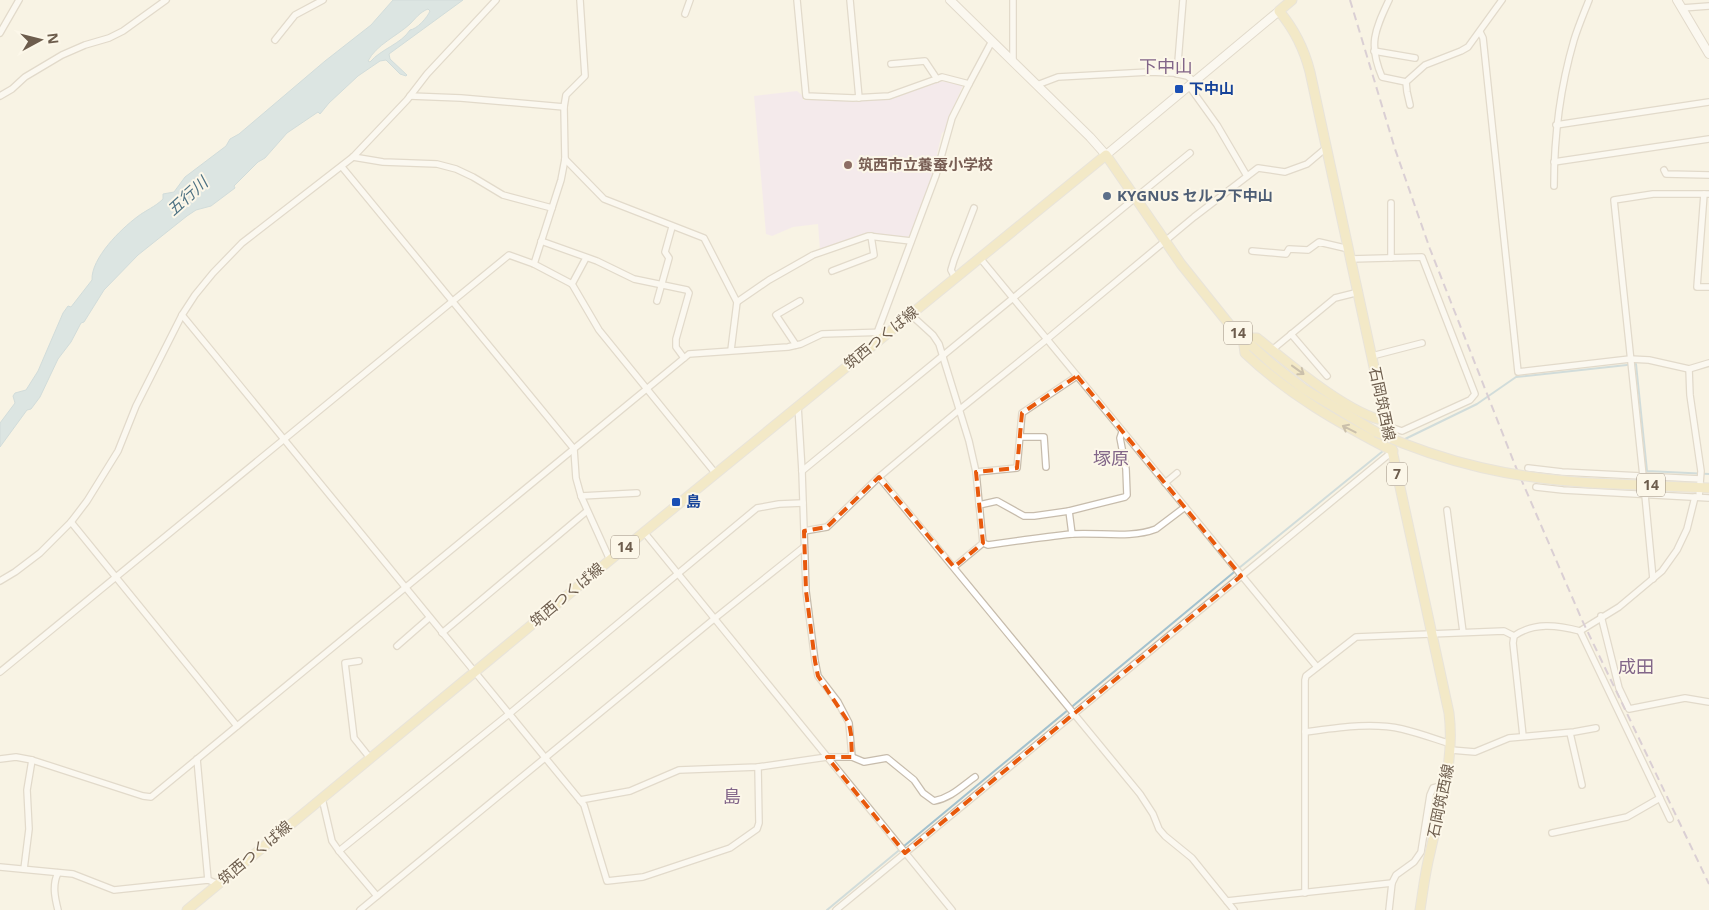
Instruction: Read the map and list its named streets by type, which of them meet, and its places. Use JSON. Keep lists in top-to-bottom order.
{
  "streets": {
    "main road": [
      "14",
      "筑西つくば線",
      "石岡筑西線",
      "7"
    ]
  },
  "crossings": [
    ["14", "筑西つくば線"]
  ],
  "districts": [
    "下中山",
    "塚原",
    "成田",
    "島"
  ],
  "water": ["五行川"],
  "places": {
    "transit": ["下中山", "島"],
    "other": ["筑西市立養蚕小学校", "KYGNUS セルフ下中山"]
  },
  "north": "right"
}
